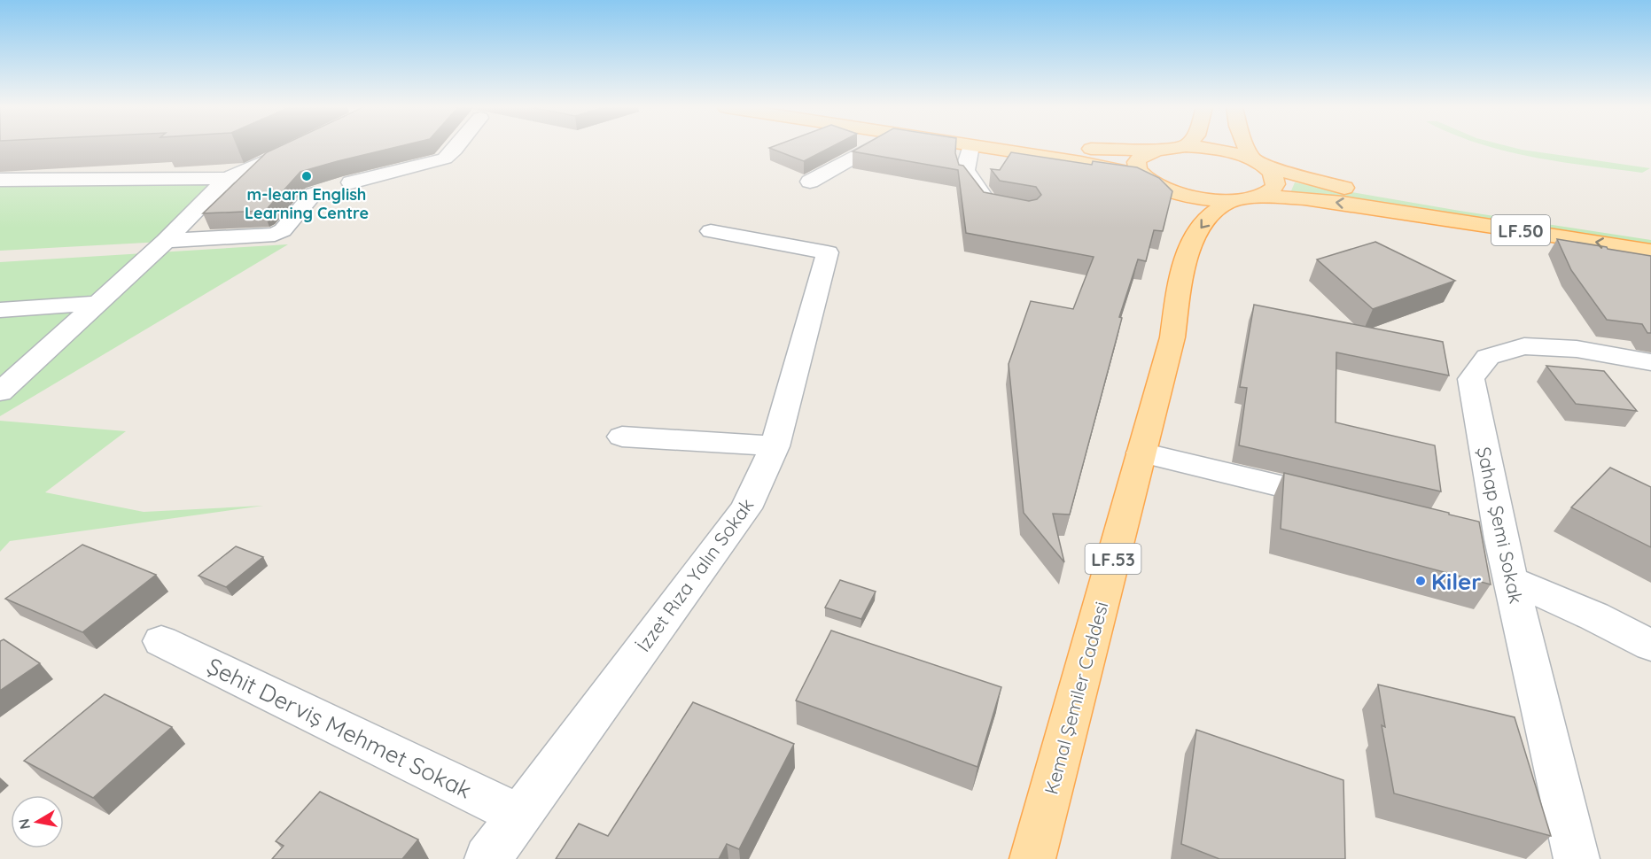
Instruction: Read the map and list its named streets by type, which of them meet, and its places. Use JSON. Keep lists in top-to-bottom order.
{
  "streets": {
    "main road": ["LF.50", "LF.53", "Kemal Şemiler Caddesi"],
    "street": ["Şahap Şemi Sokak", "İzzet Rıza Yalın Sokak", "Şehit Derviş Mehmet Sokak"]
  },
  "crossings": [
    ["LF.50", "Kemal Şemiler Caddesi"],
    ["İzzet Rıza Yalın Sokak", "Şehit Derviş Mehmet Sokak"]
  ],
  "places": ["m-learn English Learning Centre", "Kiler"],
  "north": "left"
}
